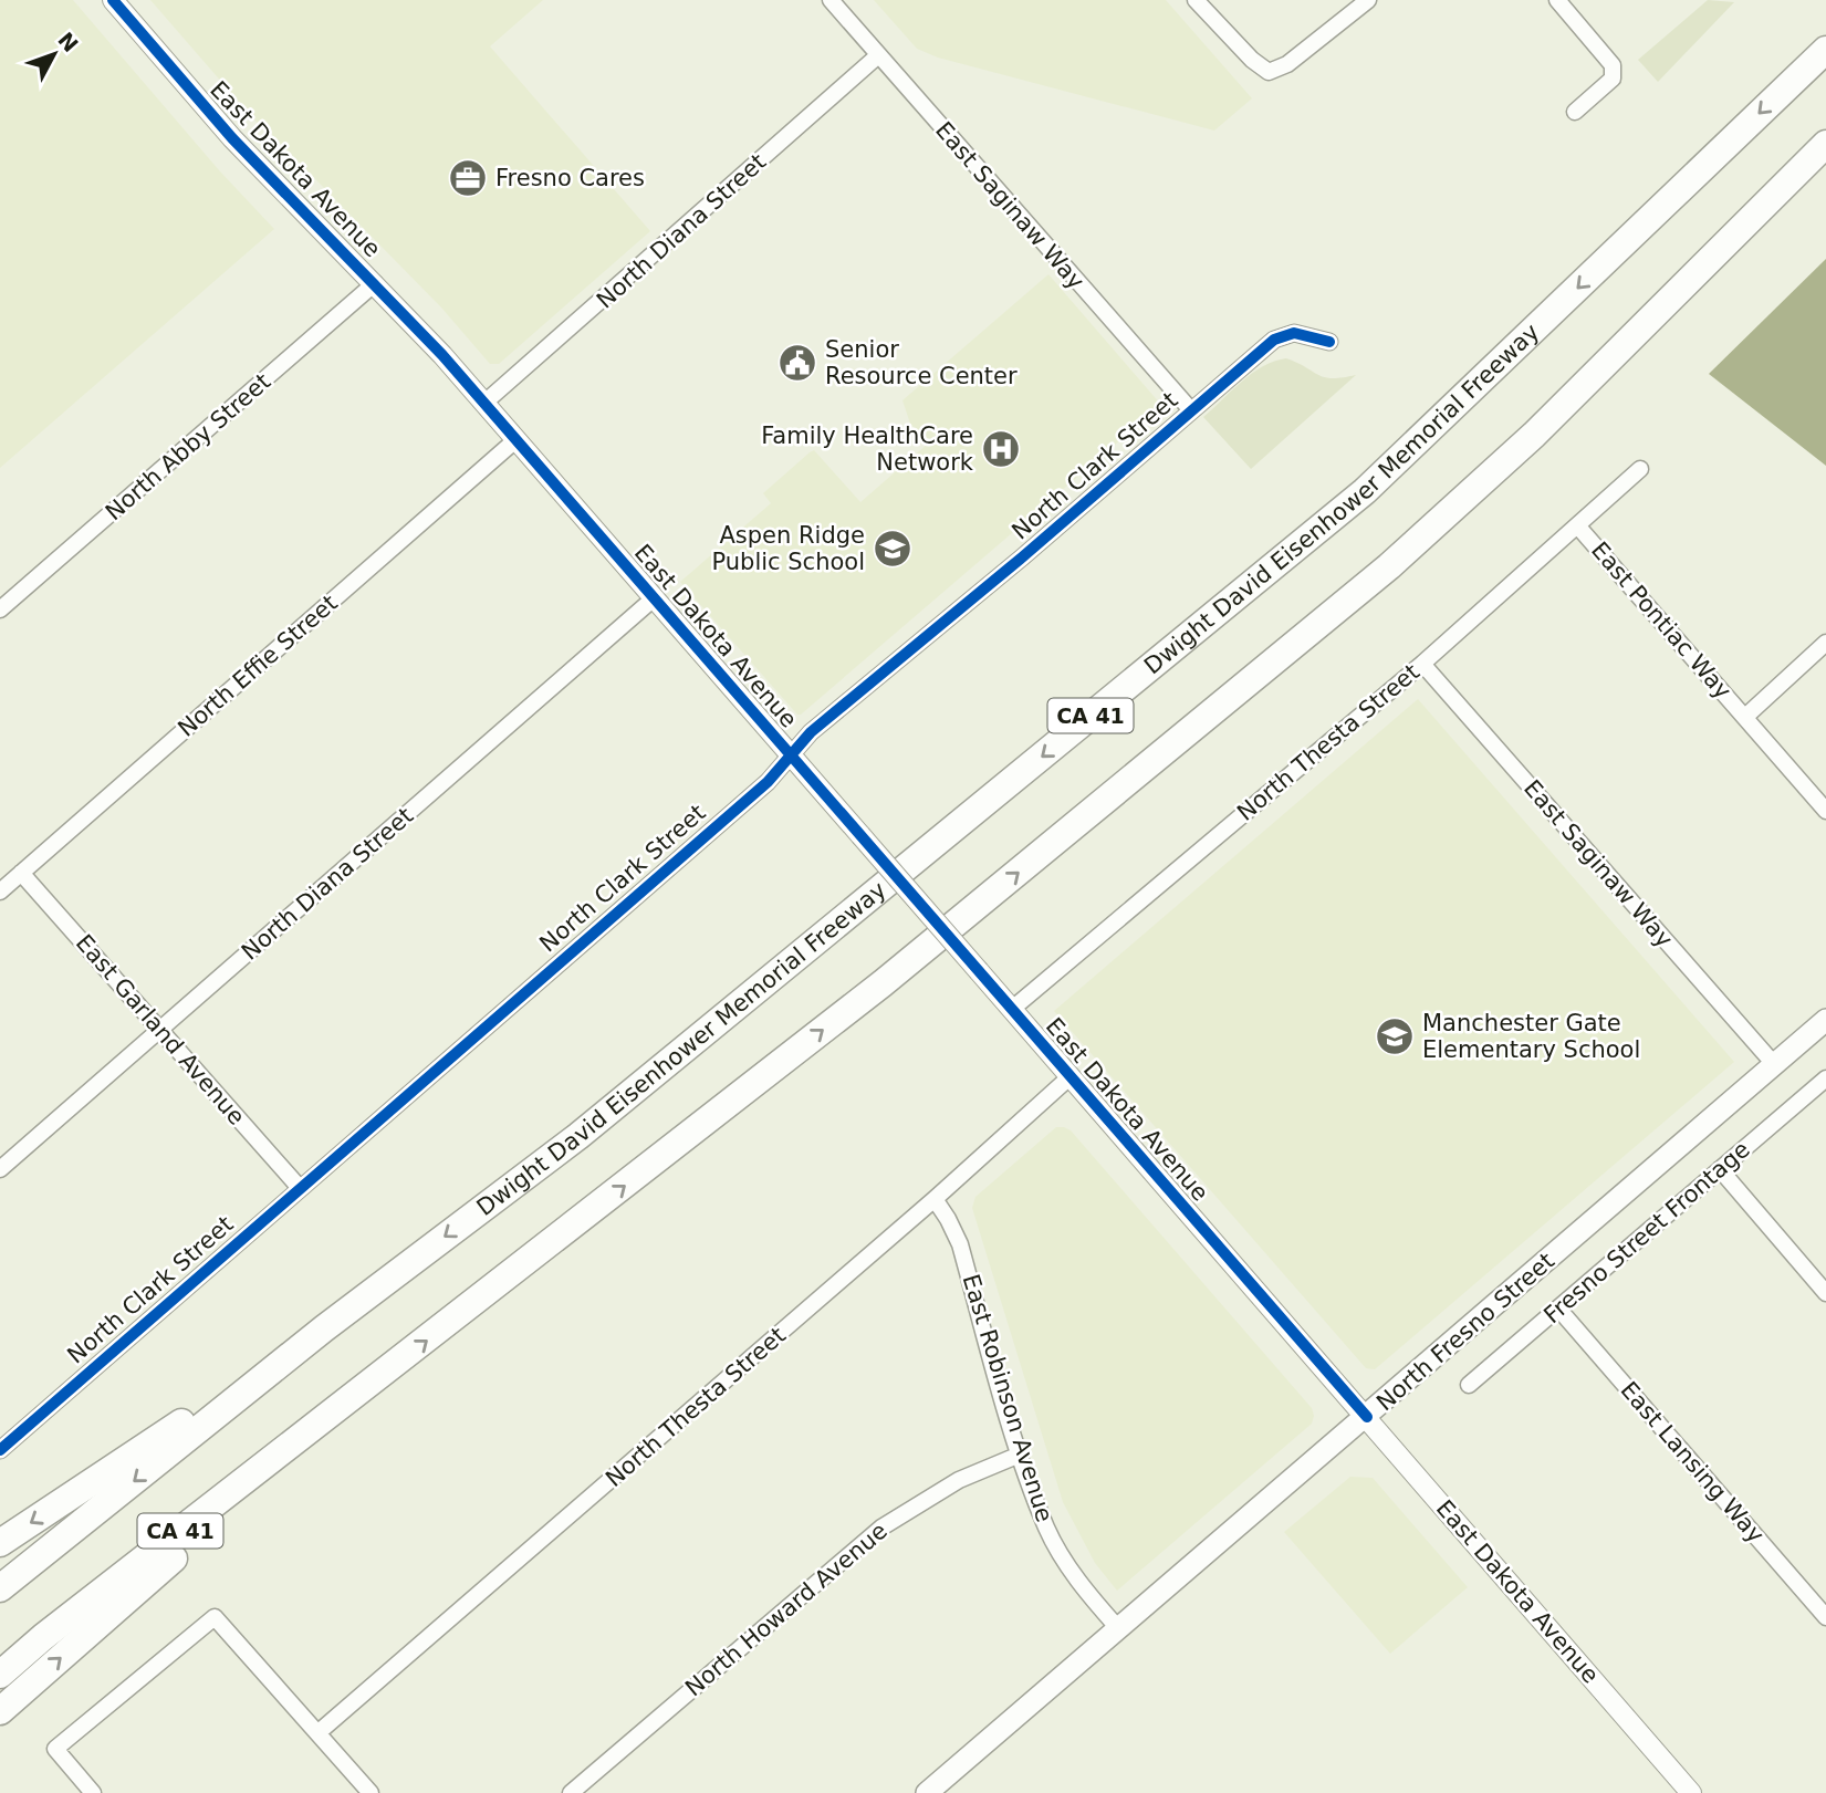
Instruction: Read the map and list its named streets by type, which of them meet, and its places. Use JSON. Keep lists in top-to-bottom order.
{
  "streets": {
    "highway": ["Dwight David Eisenhower Memorial Freeway", "CA 41"],
    "main road": ["North Fresno Street"],
    "street": [
      "East Dakota Avenue",
      "East Saginaw Way",
      "North Diana Street",
      "North Abby Street",
      "North Clark Street",
      "East Pontiac Way",
      "North Effie Street",
      "North Thesta Street",
      "East Garland Avenue",
      "Fresno Street Frontage",
      "East Robinson Avenue",
      "East Lansing Way",
      "North Howard Avenue"
    ]
  },
  "crossings": [
    ["East Dakota Avenue", "North Diana Street"],
    ["East Dakota Avenue", "North Abby Street"],
    ["East Dakota Avenue", "North Clark Street"],
    ["East Dakota Avenue", "North Effie Street"],
    ["East Dakota Avenue", "North Thesta Street"],
    ["East Dakota Avenue", "North Fresno Street"],
    ["East Saginaw Way", "North Diana Street"],
    ["East Saginaw Way", "North Clark Street"],
    ["East Saginaw Way", "North Thesta Street"],
    ["East Saginaw Way", "North Fresno Street"],
    ["North Diana Street", "East Garland Avenue"],
    ["North Clark Street", "East Garland Avenue"],
    ["East Pontiac Way", "North Thesta Street"],
    ["North Effie Street", "East Garland Avenue"],
    ["North Thesta Street", "East Robinson Avenue"],
    ["Fresno Street Frontage", "East Lansing Way"],
    ["North Fresno Street", "East Robinson Avenue"],
    ["East Robinson Avenue", "North Howard Avenue"]
  ],
  "places": {
    "office": ["Fresno Cares"],
    "public building": ["Senior Resource Center"],
    "hospital": ["Family HealthCare Network"],
    "school or university": ["Aspen Ridge Public School", "Manchester Gate Elementary School"]
  },
  "north": "top right"
}
